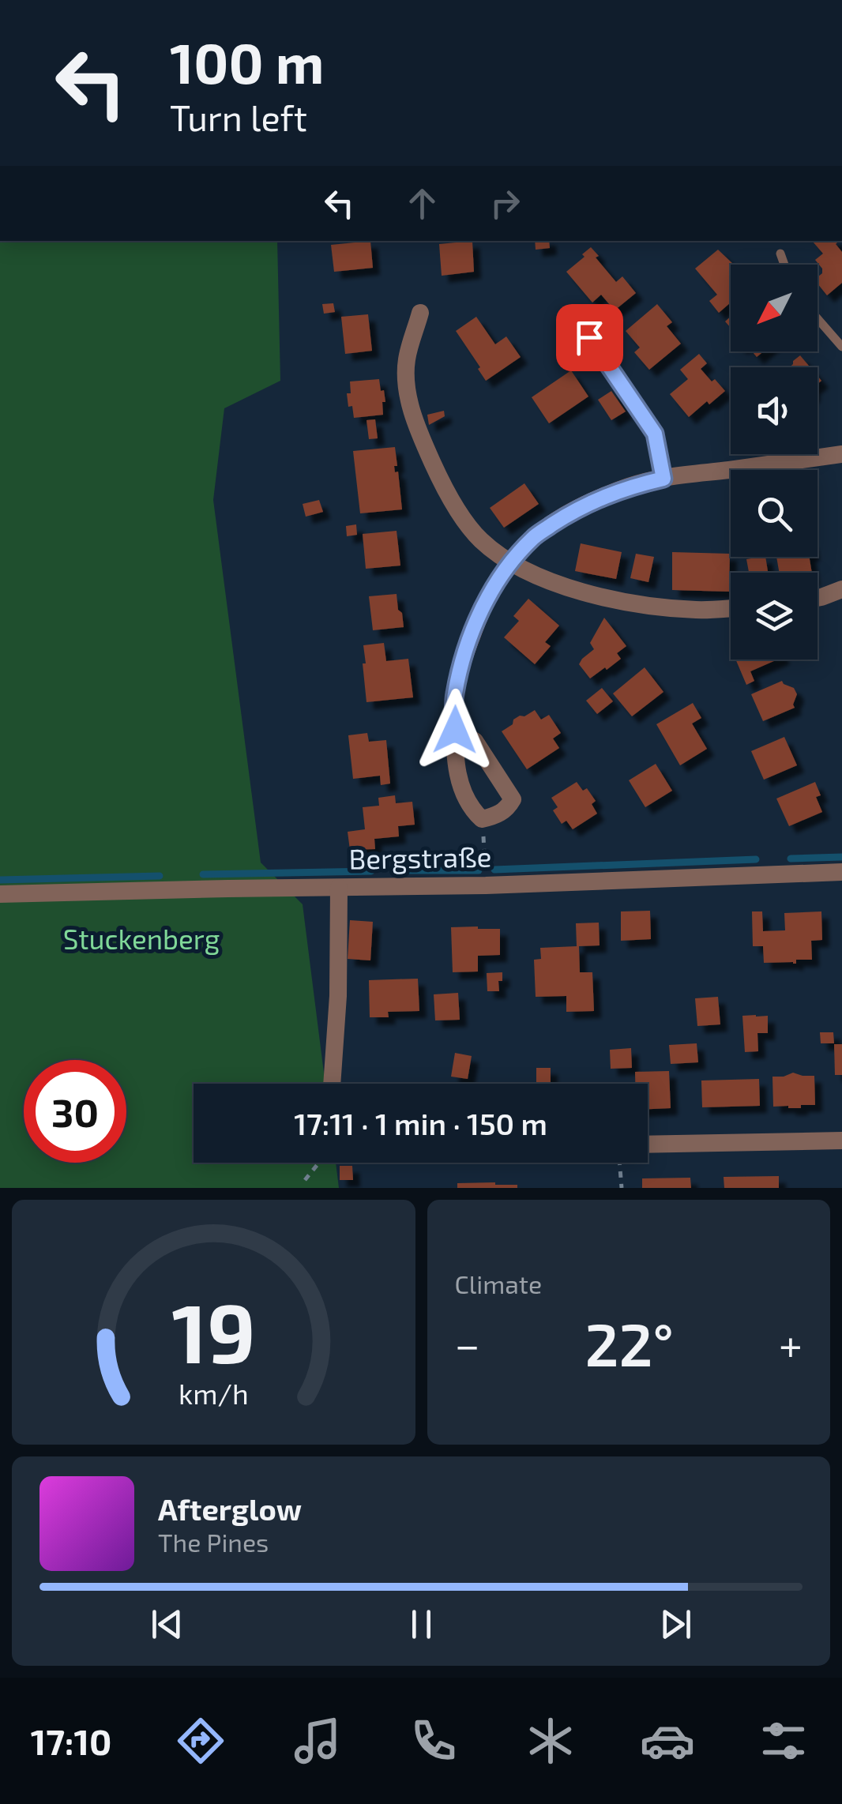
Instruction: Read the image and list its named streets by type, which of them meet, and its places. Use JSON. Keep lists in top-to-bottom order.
{
  "streets": {
    "street": ["Bergstraße"]
  },
  "parks": ["Stuckenberg"],
  "north": "bottom left",
  "page": {
    "turn": ["100 m", "Turn left"],
    "limit": "30",
    "trip": "17:11 · 1 min · 150 m",
    "tile": "Climate",
    "heat": ["−", "22°", "+"],
    "song": ["Afterglow", "The Pines"],
    "tabs": "17:10",
    "gauge": ["19", "km/h"]
  }
}
